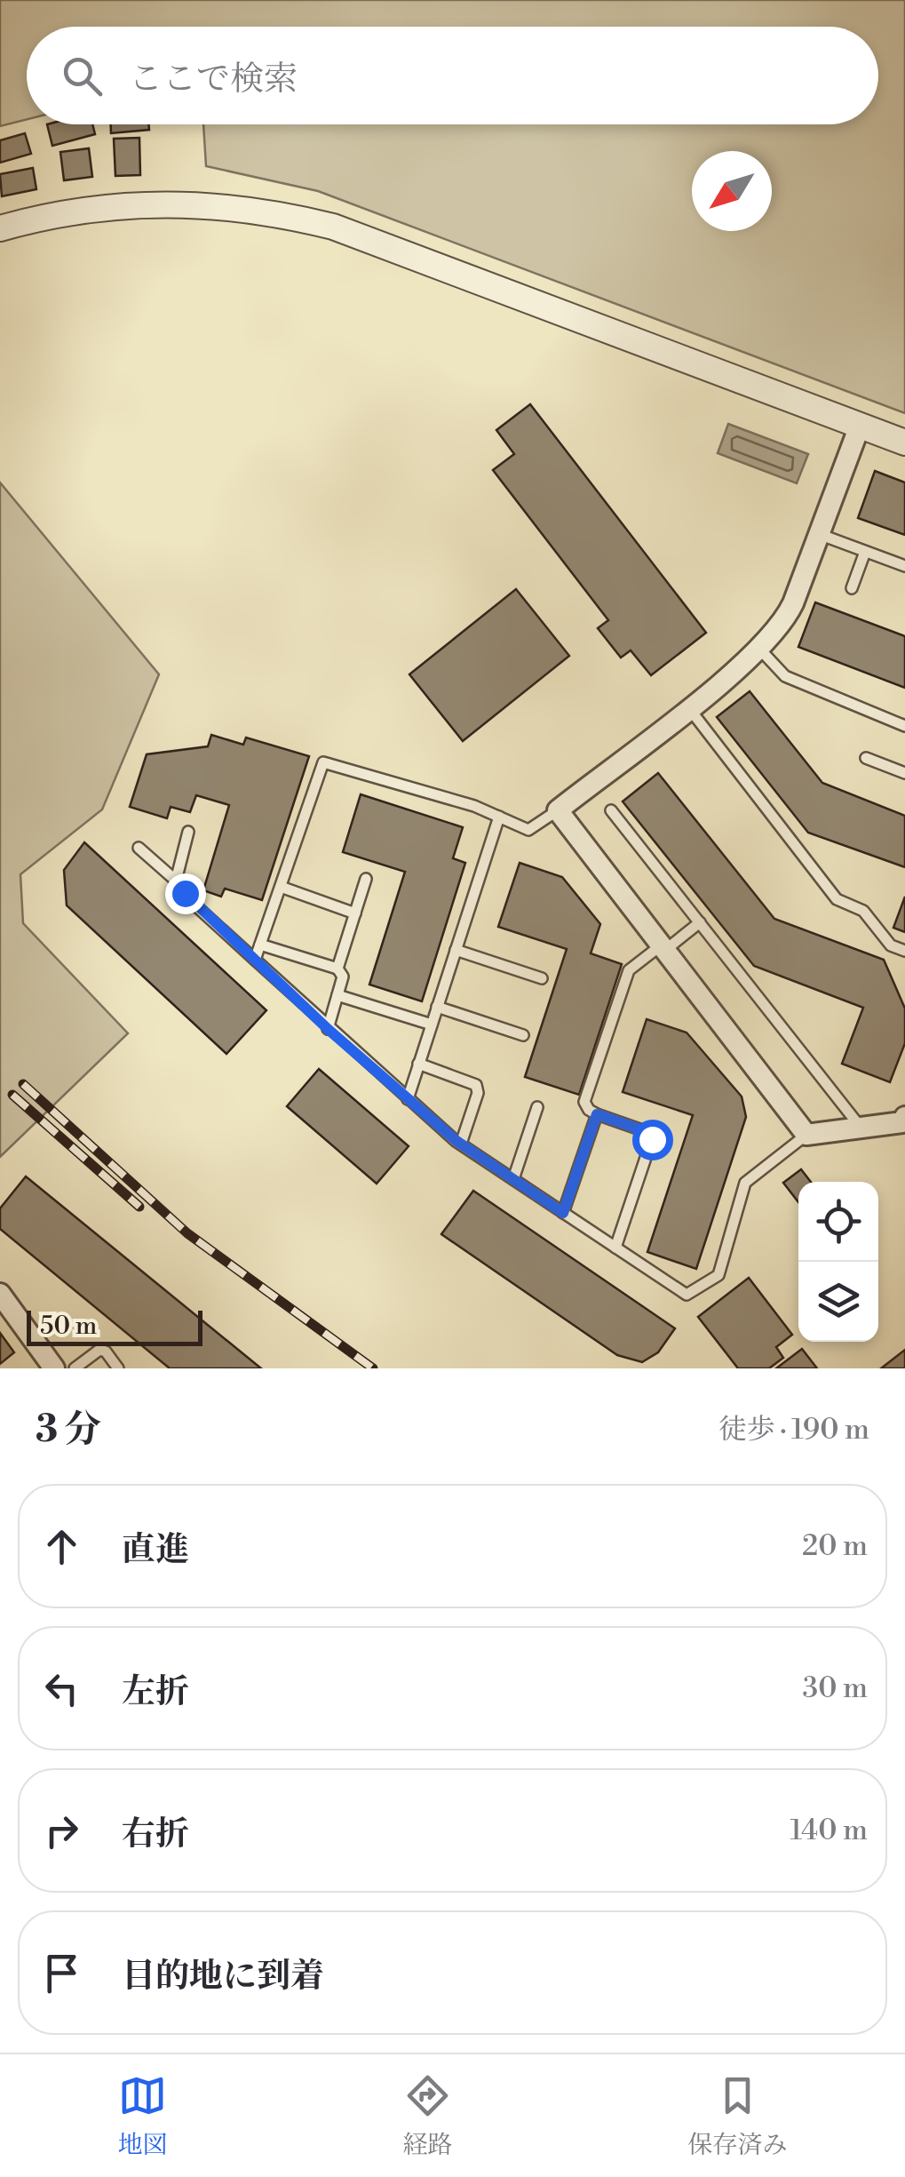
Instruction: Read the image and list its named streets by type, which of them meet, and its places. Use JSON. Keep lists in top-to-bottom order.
{
  "scale_bar": "50 m",
  "north": "bottom left",
  "page": {
    "search": "ここで検索",
    "scale": "50 m",
    "heading": ["3 分", "徒歩 · 190 m"],
    "list": [
      ["直進", "20 m"],
      ["左折", "30 m"],
      ["右折", "140 m"],
      "目的地に到着"
    ],
    "nav": ["地図", "経路", "保存済み"]
  }
}
